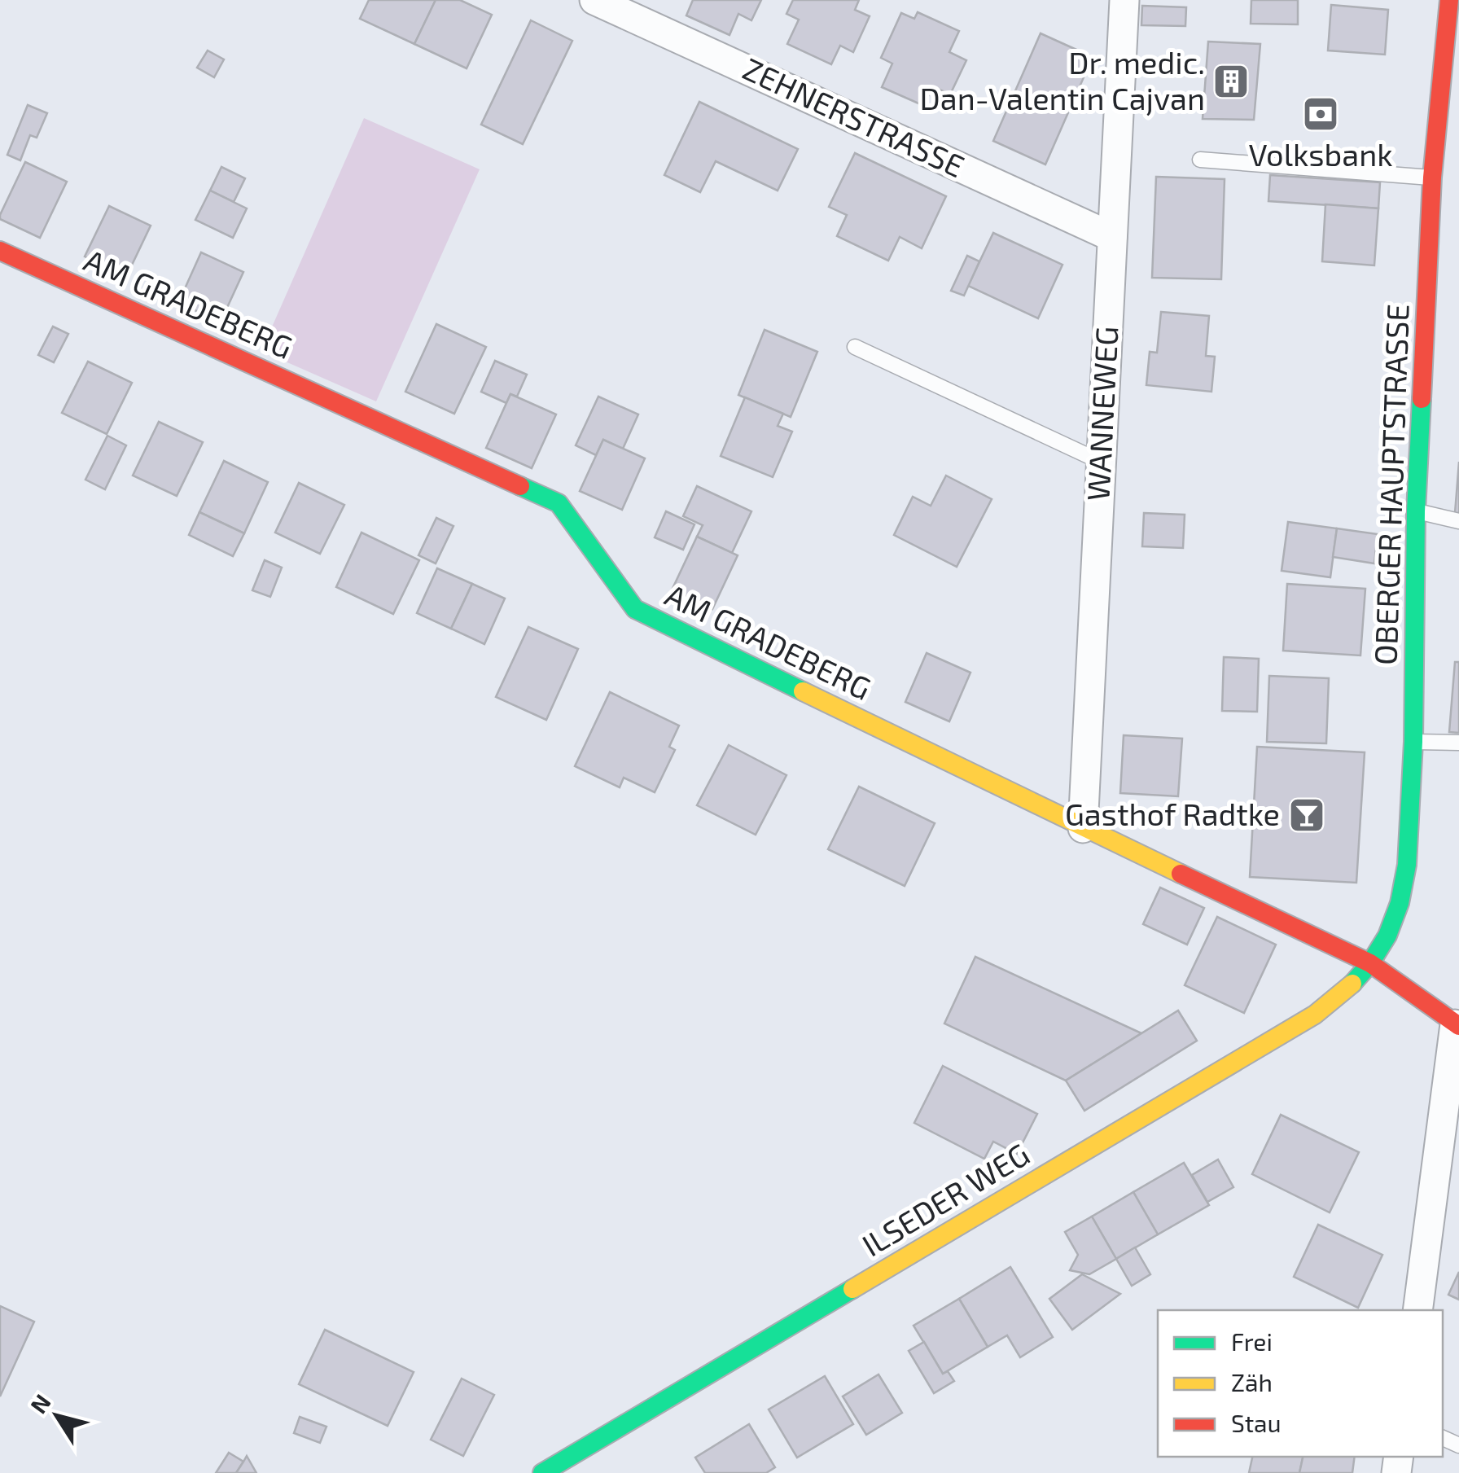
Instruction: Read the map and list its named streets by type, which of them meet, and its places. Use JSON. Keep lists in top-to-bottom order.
{
  "streets": {
    "street": [
      "ZEHNERSTRASSE",
      "AM GRADEBERG",
      "WANNEWEG",
      "OBERGER HAUPTSTRASSE",
      "ILSEDER WEG"
    ]
  },
  "crossings": [
    ["ZEHNERSTRASSE", "WANNEWEG"],
    ["AM GRADEBERG", "WANNEWEG"],
    ["AM GRADEBERG", "OBERGER HAUPTSTRASSE"],
    ["AM GRADEBERG", "ILSEDER WEG"],
    ["OBERGER HAUPTSTRASSE", "ILSEDER WEG"]
  ],
  "places": {
    "building": ["Dr. medic. Dan-Valentin Cajvan"],
    "bank": ["Volksbank"],
    "bar": ["Gasthof Radtke"]
  },
  "legend": ["Frei", "Zäh", "Stau"],
  "north": "top left"
}
